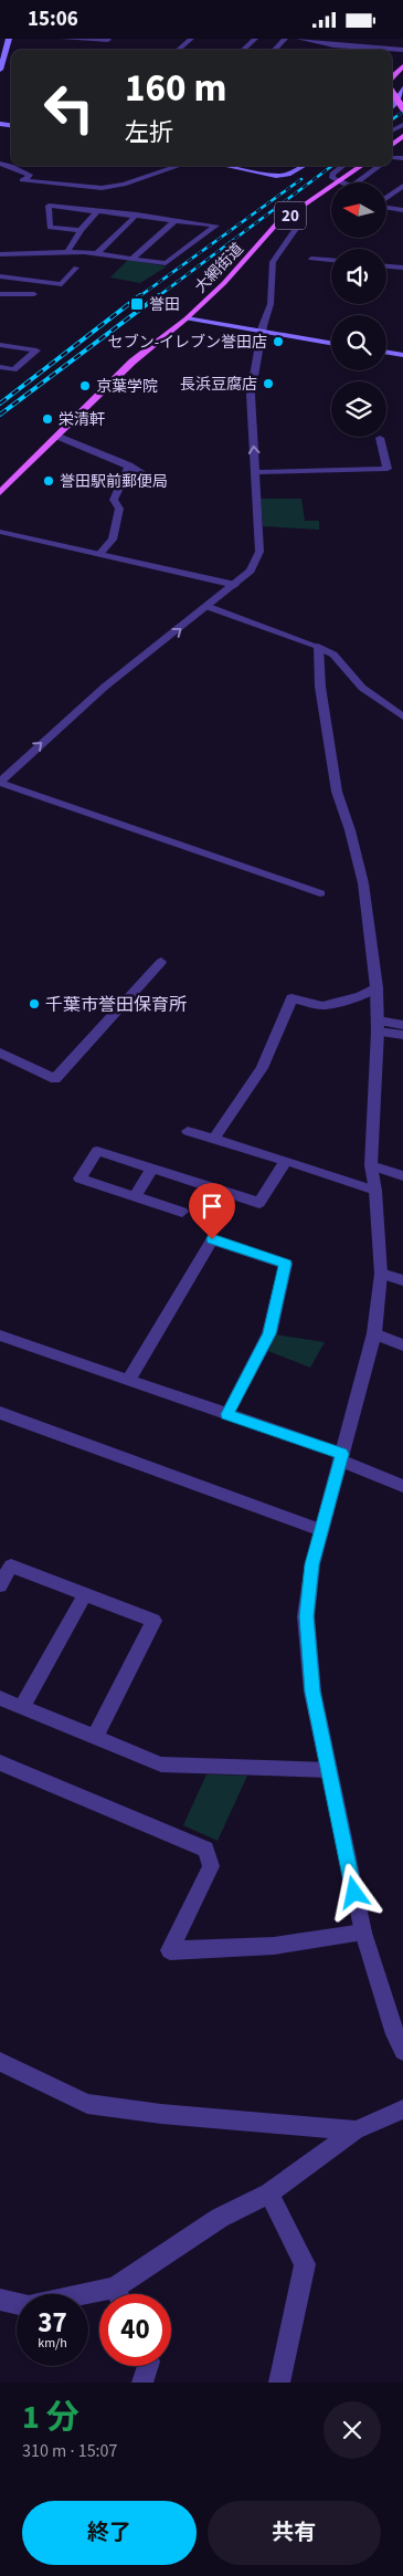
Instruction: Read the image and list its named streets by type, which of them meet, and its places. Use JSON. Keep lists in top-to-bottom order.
{
  "streets": {
    "main road": ["20", "大網街道"]
  },
  "places": {
    "transit": ["誉田"],
    "other": [
      "セブン-イレブン誉田店",
      "長浜豆腐店",
      "京葉学院",
      "栄清軒",
      "誉田駅前郵便局",
      "千葉市誉田保育所"
    ]
  },
  "north": "left",
  "page": {
    "status": "15:06",
    "turn": ["160 m", "左折"],
    "speed": "37 km/h",
    "limit": "40",
    "heading": ["1 分", "310 m · 15:07"],
    "buttons": ["終了", "共有"]
  }
}
